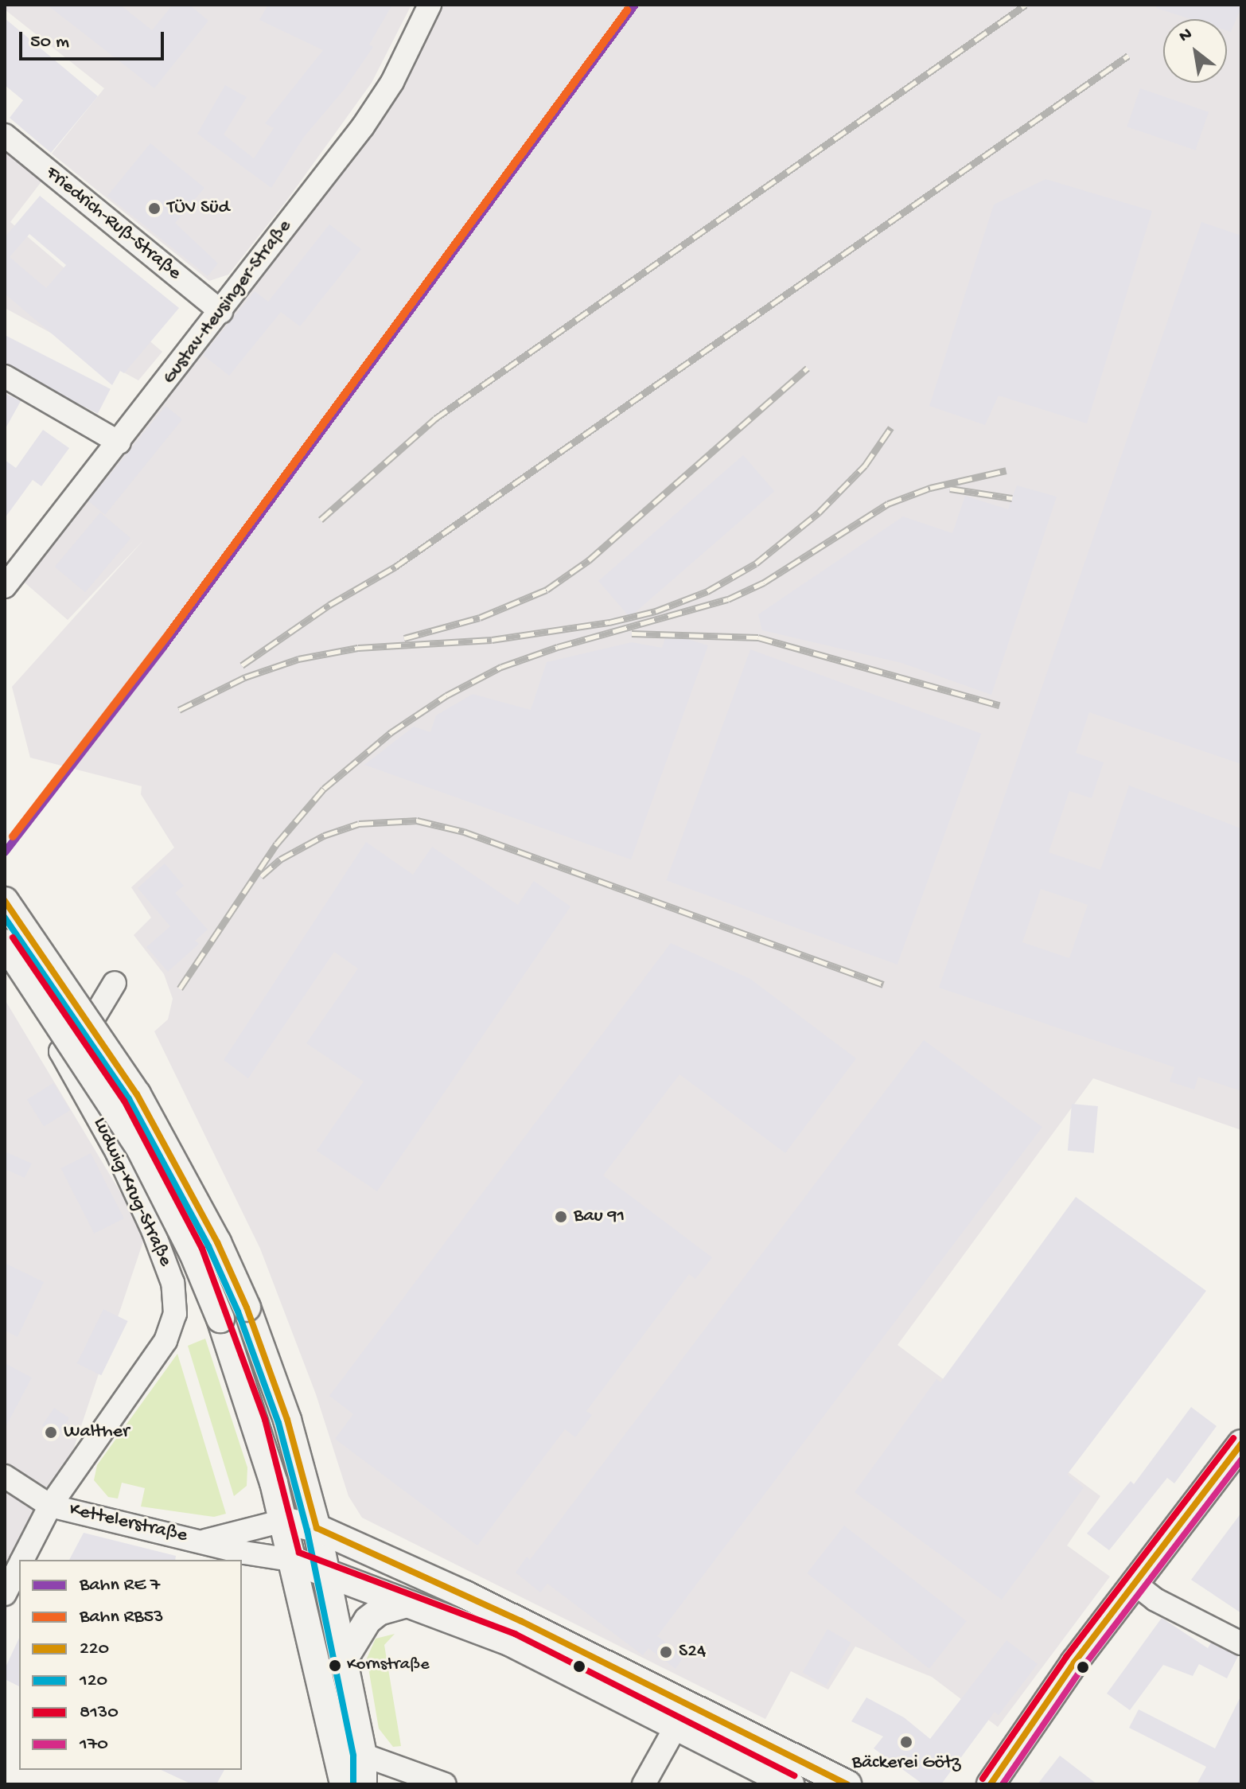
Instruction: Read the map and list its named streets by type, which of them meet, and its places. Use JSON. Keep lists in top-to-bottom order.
{
  "streets": {
    "street": [
      "Friedrich-Ruß-Straße",
      "Gustav-Heusinger-Straße",
      "Ludwig-Krug-Straße",
      "Kettelerstraße"
    ]
  },
  "crossings": [
    ["Friedrich-Ruß-Straße", "Gustav-Heusinger-Straße"],
    ["Ludwig-Krug-Straße", "Kettelerstraße"]
  ],
  "places": [
    "TÜV Süd",
    "Bau 91",
    "Walther",
    "S24",
    "Kornstraße",
    "Bäckerei Götz"
  ],
  "lines": [
    "rail line RB53",
    "transit line 220",
    "transit line 120",
    "transit line 8130",
    "transit line 170"
  ],
  "legend": [
    "Bahn RE 7",
    "Bahn RB53",
    "220",
    "120",
    "8130",
    "170"
  ],
  "scale_bar": "50 m",
  "north": "top left"
}
